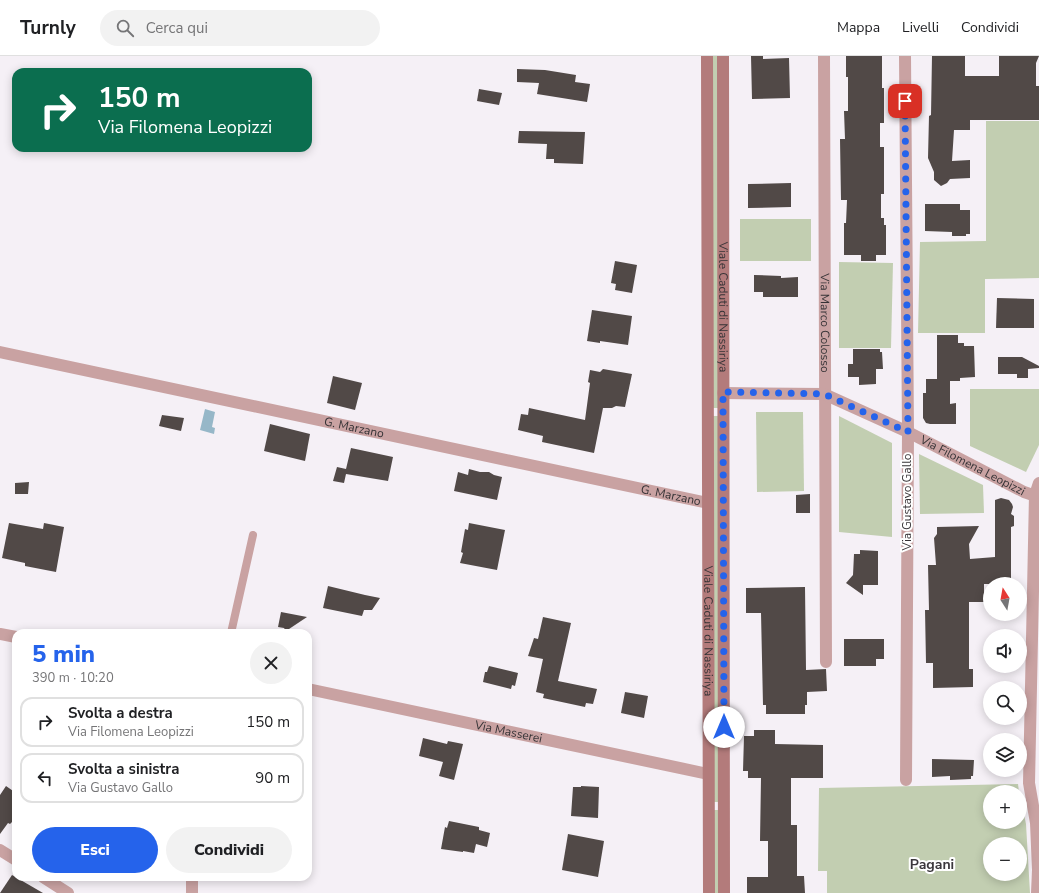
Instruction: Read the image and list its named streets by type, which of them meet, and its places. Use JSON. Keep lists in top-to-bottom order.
{
  "streets": {
    "main road": ["Viale Caduti di Nassiriya"],
    "street": [
      "Via Marco Colosso",
      "G. Marzano",
      "Via Filomena Leopizzi",
      "Via Gustavo Gallo",
      "Via Masserei"
    ]
  },
  "crossings": [
    ["Viale Caduti di Nassiriya", "G. Marzano"],
    ["Viale Caduti di Nassiriya", "Via Filomena Leopizzi"],
    ["Viale Caduti di Nassiriya", "Via Masserei"],
    ["Via Marco Colosso", "Via Filomena Leopizzi"],
    ["Via Filomena Leopizzi", "Via Gustavo Gallo"]
  ],
  "districts": ["Pagani"],
  "north": "top",
  "page": {
    "header": "Turnly",
    "search": "Cerca qui",
    "nav": ["Mappa", "Livelli", "Condividi"],
    "turn": ["150 m", "Via Filomena Leopizzi"],
    "map_buttons": ["+", "−"],
    "heading": ["5 min", "390 m · 10:20"],
    "list": [
      {
        "name": "Svolta a destra",
        "note": "Via Filomena Leopizzi",
        "value": "150 m"
      },
      {
        "name": "Svolta a sinistra",
        "note": "Via Gustavo Gallo",
        "value": "90 m"
      }
    ],
    "buttons": ["Esci", "Condividi"]
  }
}
